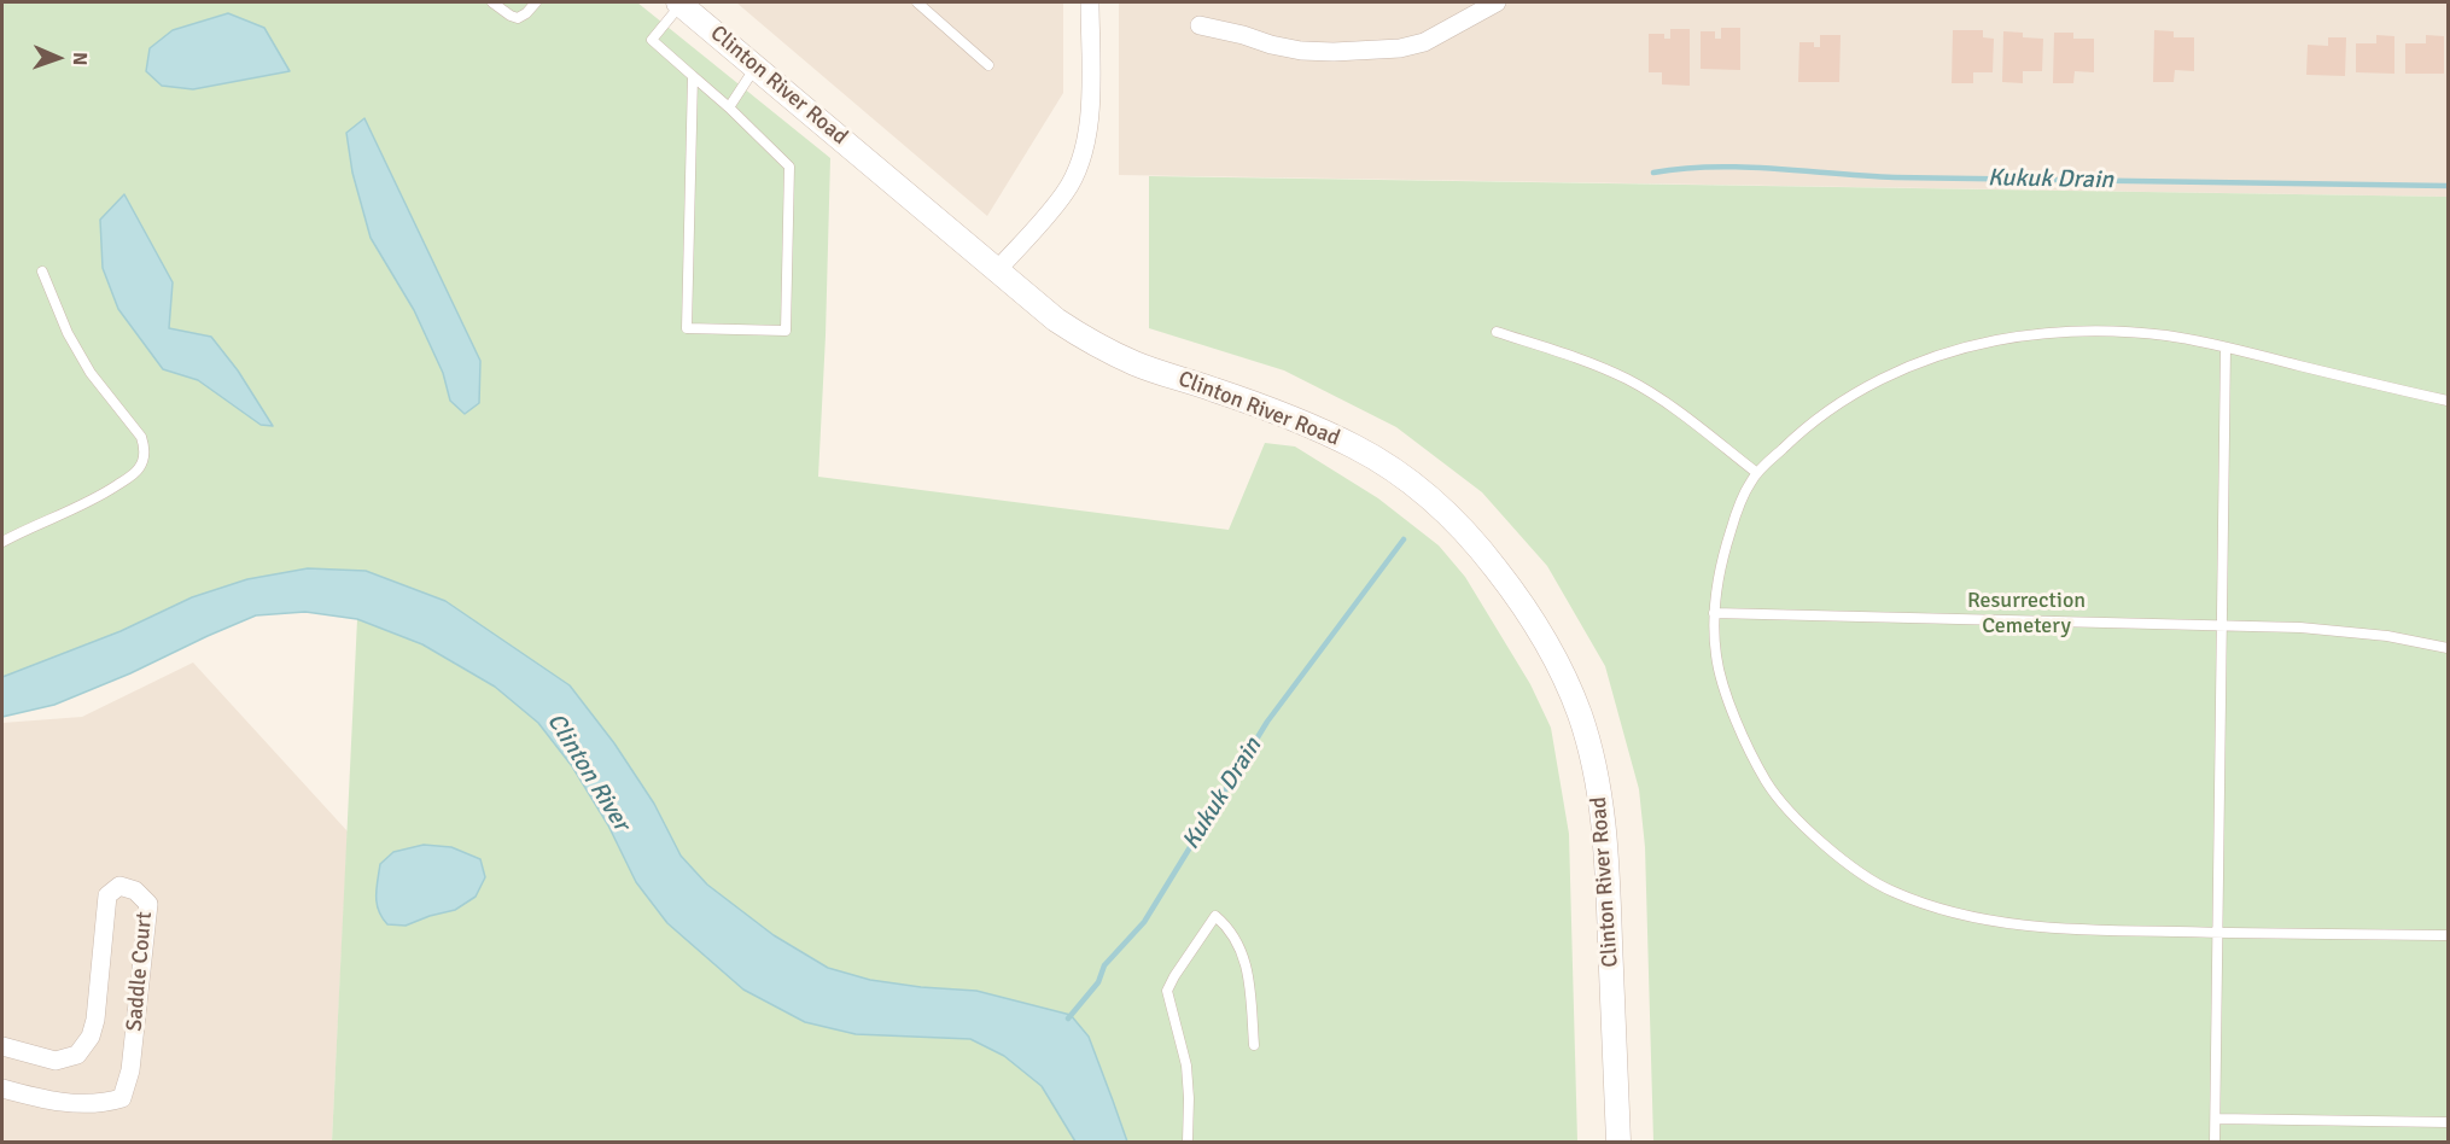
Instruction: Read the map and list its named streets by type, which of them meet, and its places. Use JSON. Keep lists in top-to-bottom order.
{
  "streets": {
    "street": ["Clinton River Road", "Saddle Court"]
  },
  "water": ["Kukuk Drain", "Clinton River"],
  "parks": ["Resurrection Cemetery"],
  "north": "right"
}
